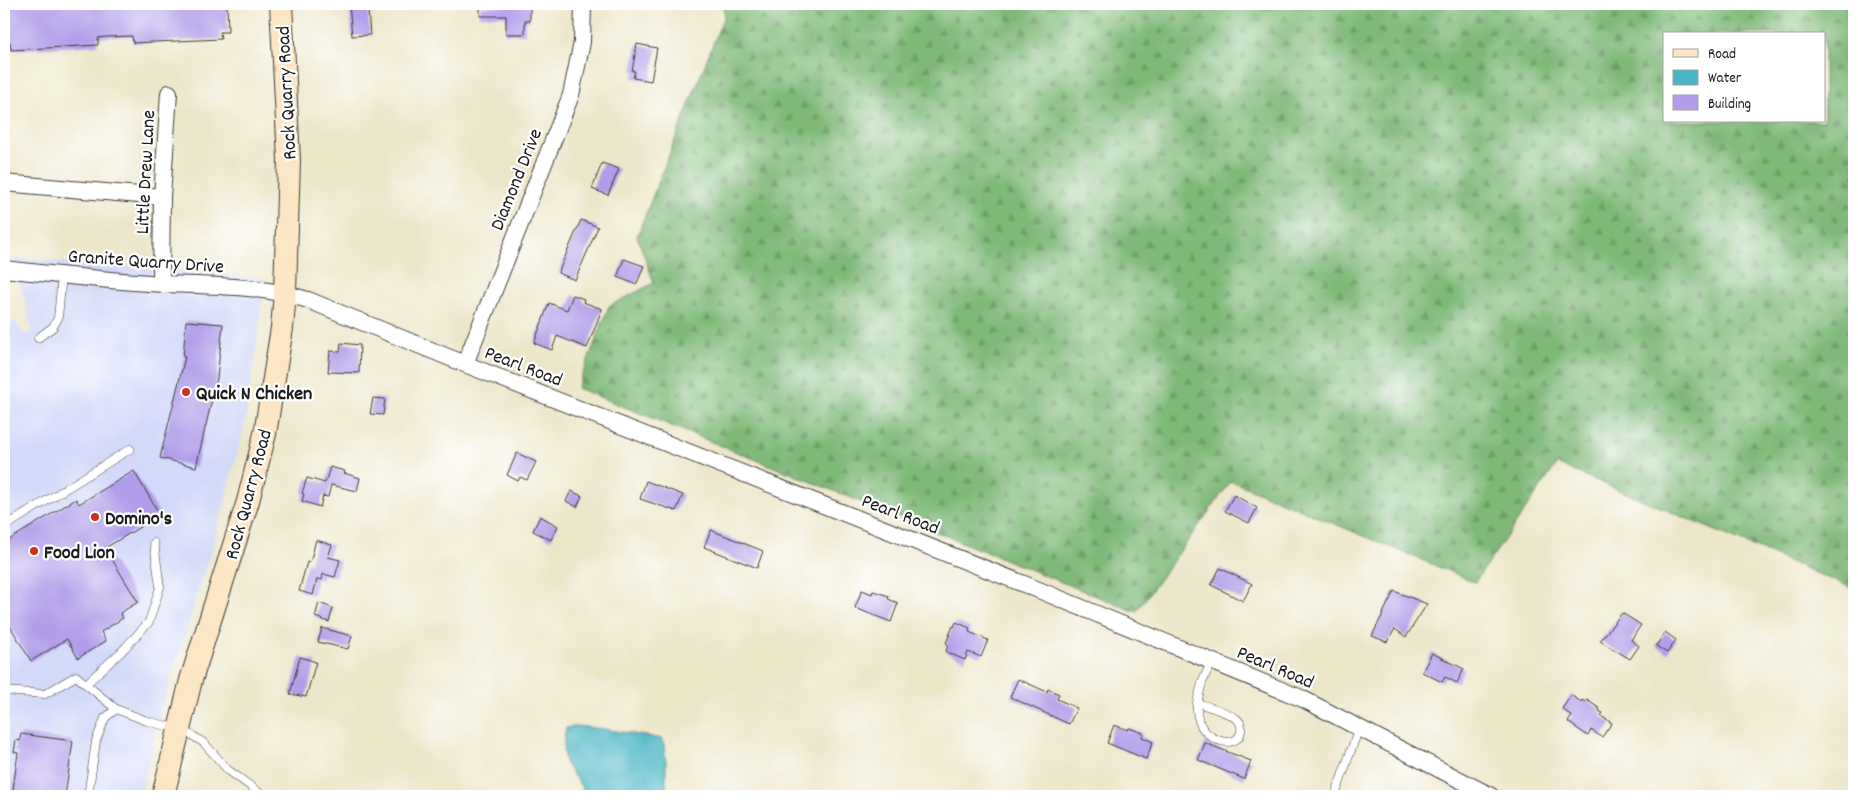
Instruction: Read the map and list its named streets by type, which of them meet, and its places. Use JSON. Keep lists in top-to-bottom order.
{
  "streets": {
    "main road": ["Rock Quarry Road"],
    "street": [
      "Little Drew Lane",
      "Diamond Drive",
      "Granite Quarry Drive",
      "Pearl Road"
    ]
  },
  "crossings": [
    ["Rock Quarry Road", "Granite Quarry Drive"],
    ["Rock Quarry Road", "Pearl Road"],
    ["Little Drew Lane", "Granite Quarry Drive"],
    ["Diamond Drive", "Pearl Road"],
    ["Granite Quarry Drive", "Pearl Road"]
  ],
  "places": ["Quick N Chicken", "Domino's", "Food Lion"],
  "legend": ["Road", "Water", "Building"]
}
